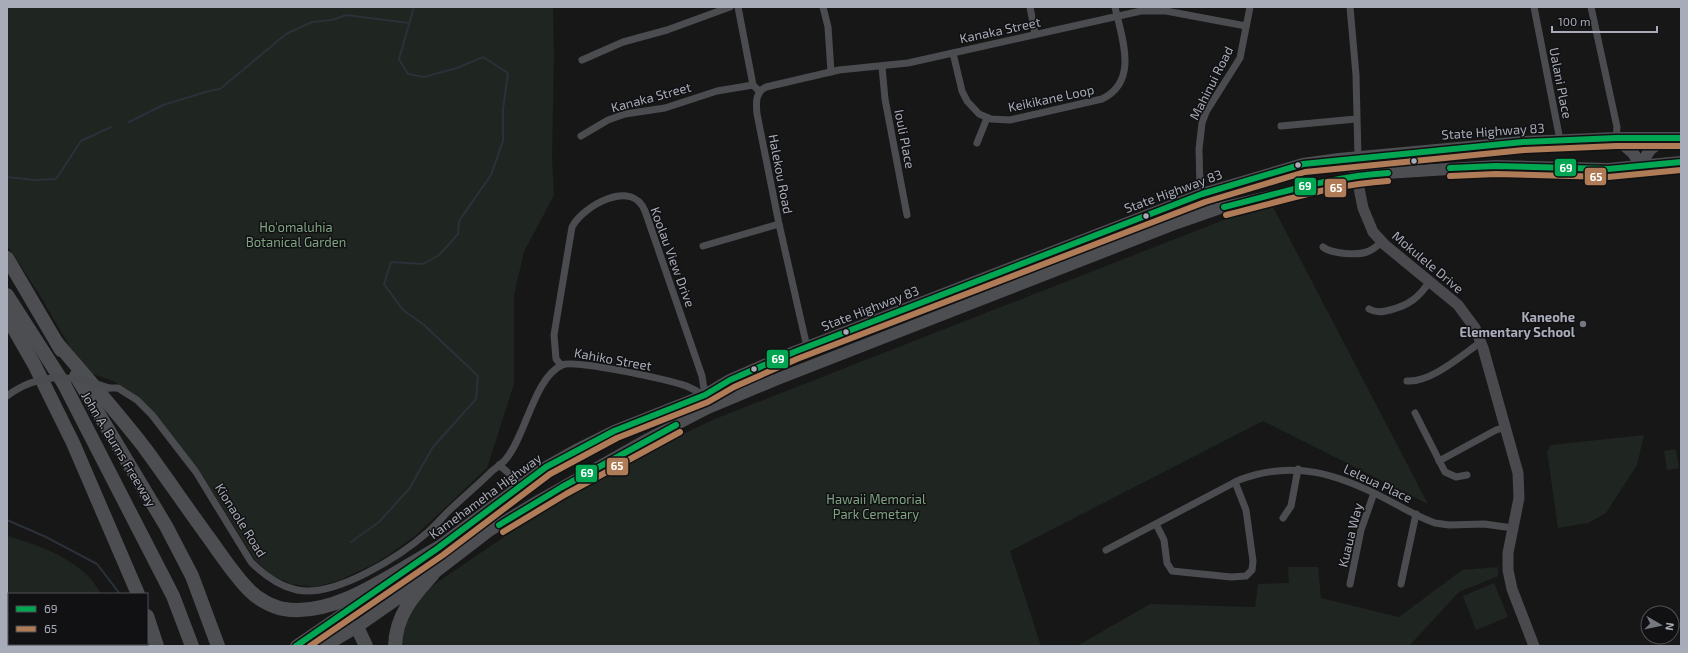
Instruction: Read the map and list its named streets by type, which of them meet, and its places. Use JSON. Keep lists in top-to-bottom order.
{
  "streets": {
    "highway": ["John A. Burns Freeway"],
    "main road": ["State Highway 83", "Kamehameha Highway"],
    "street": [
      "Kanaka Street",
      "Mahinui Road",
      "Ualani Place",
      "Keikikane Loop",
      "Iouli Place",
      "Halekou Road",
      "Koolau View Drive",
      "Mokulele Drive",
      "Kahiko Street",
      "Leleua Place",
      "Kionaole Road",
      "Kuaua Way"
    ]
  },
  "crossings": [
    ["Kanaka Street", "Mahinui Road"],
    ["Kanaka Street", "Keikikane Loop"],
    ["Kanaka Street", "Iouli Place"],
    ["Kanaka Street", "Halekou Road"],
    ["Mahinui Road", "State Highway 83"],
    ["Ualani Place", "State Highway 83"],
    ["State Highway 83", "Halekou Road"],
    ["State Highway 83", "Koolau View Drive"],
    ["State Highway 83", "Mokulele Drive"],
    ["State Highway 83", "Kahiko Street"],
    ["State Highway 83", "Kamehameha Highway"],
    ["Koolau View Drive", "Kahiko Street"],
    ["Koolau View Drive", "Kamehameha Highway"],
    ["Mokulele Drive", "Leleua Place"],
    ["Kahiko Street", "Kamehameha Highway"],
    ["Kahiko Street", "Kionaole Road"],
    ["Leleua Place", "Kuaua Way"]
  ],
  "parks": ["Ho'omaluhia Botanical Garden", "Hawaii Memorial Park Cemetary"],
  "places": ["Kaneohe Elementary School"],
  "lines": ["transit line 69", "transit line 65"],
  "legend": ["69", "65"],
  "scale_bar": "100 m",
  "north": "right"
}
